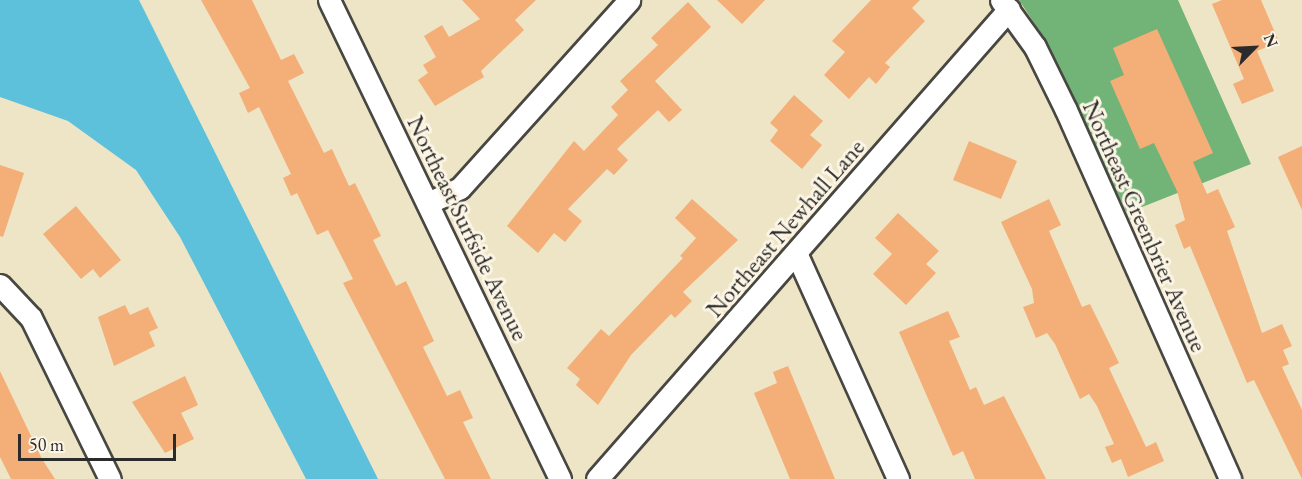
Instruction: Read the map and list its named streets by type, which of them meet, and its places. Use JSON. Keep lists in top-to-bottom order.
{
  "streets": {
    "street": ["Northeast Greenbrier Avenue", "Northeast Surfside Avenue", "Northeast Newhall Lane"]
  },
  "crossings": [
    ["Northeast Greenbrier Avenue", "Northeast Newhall Lane"]
  ],
  "scale_bar": "50 m",
  "north": "top right"
}
